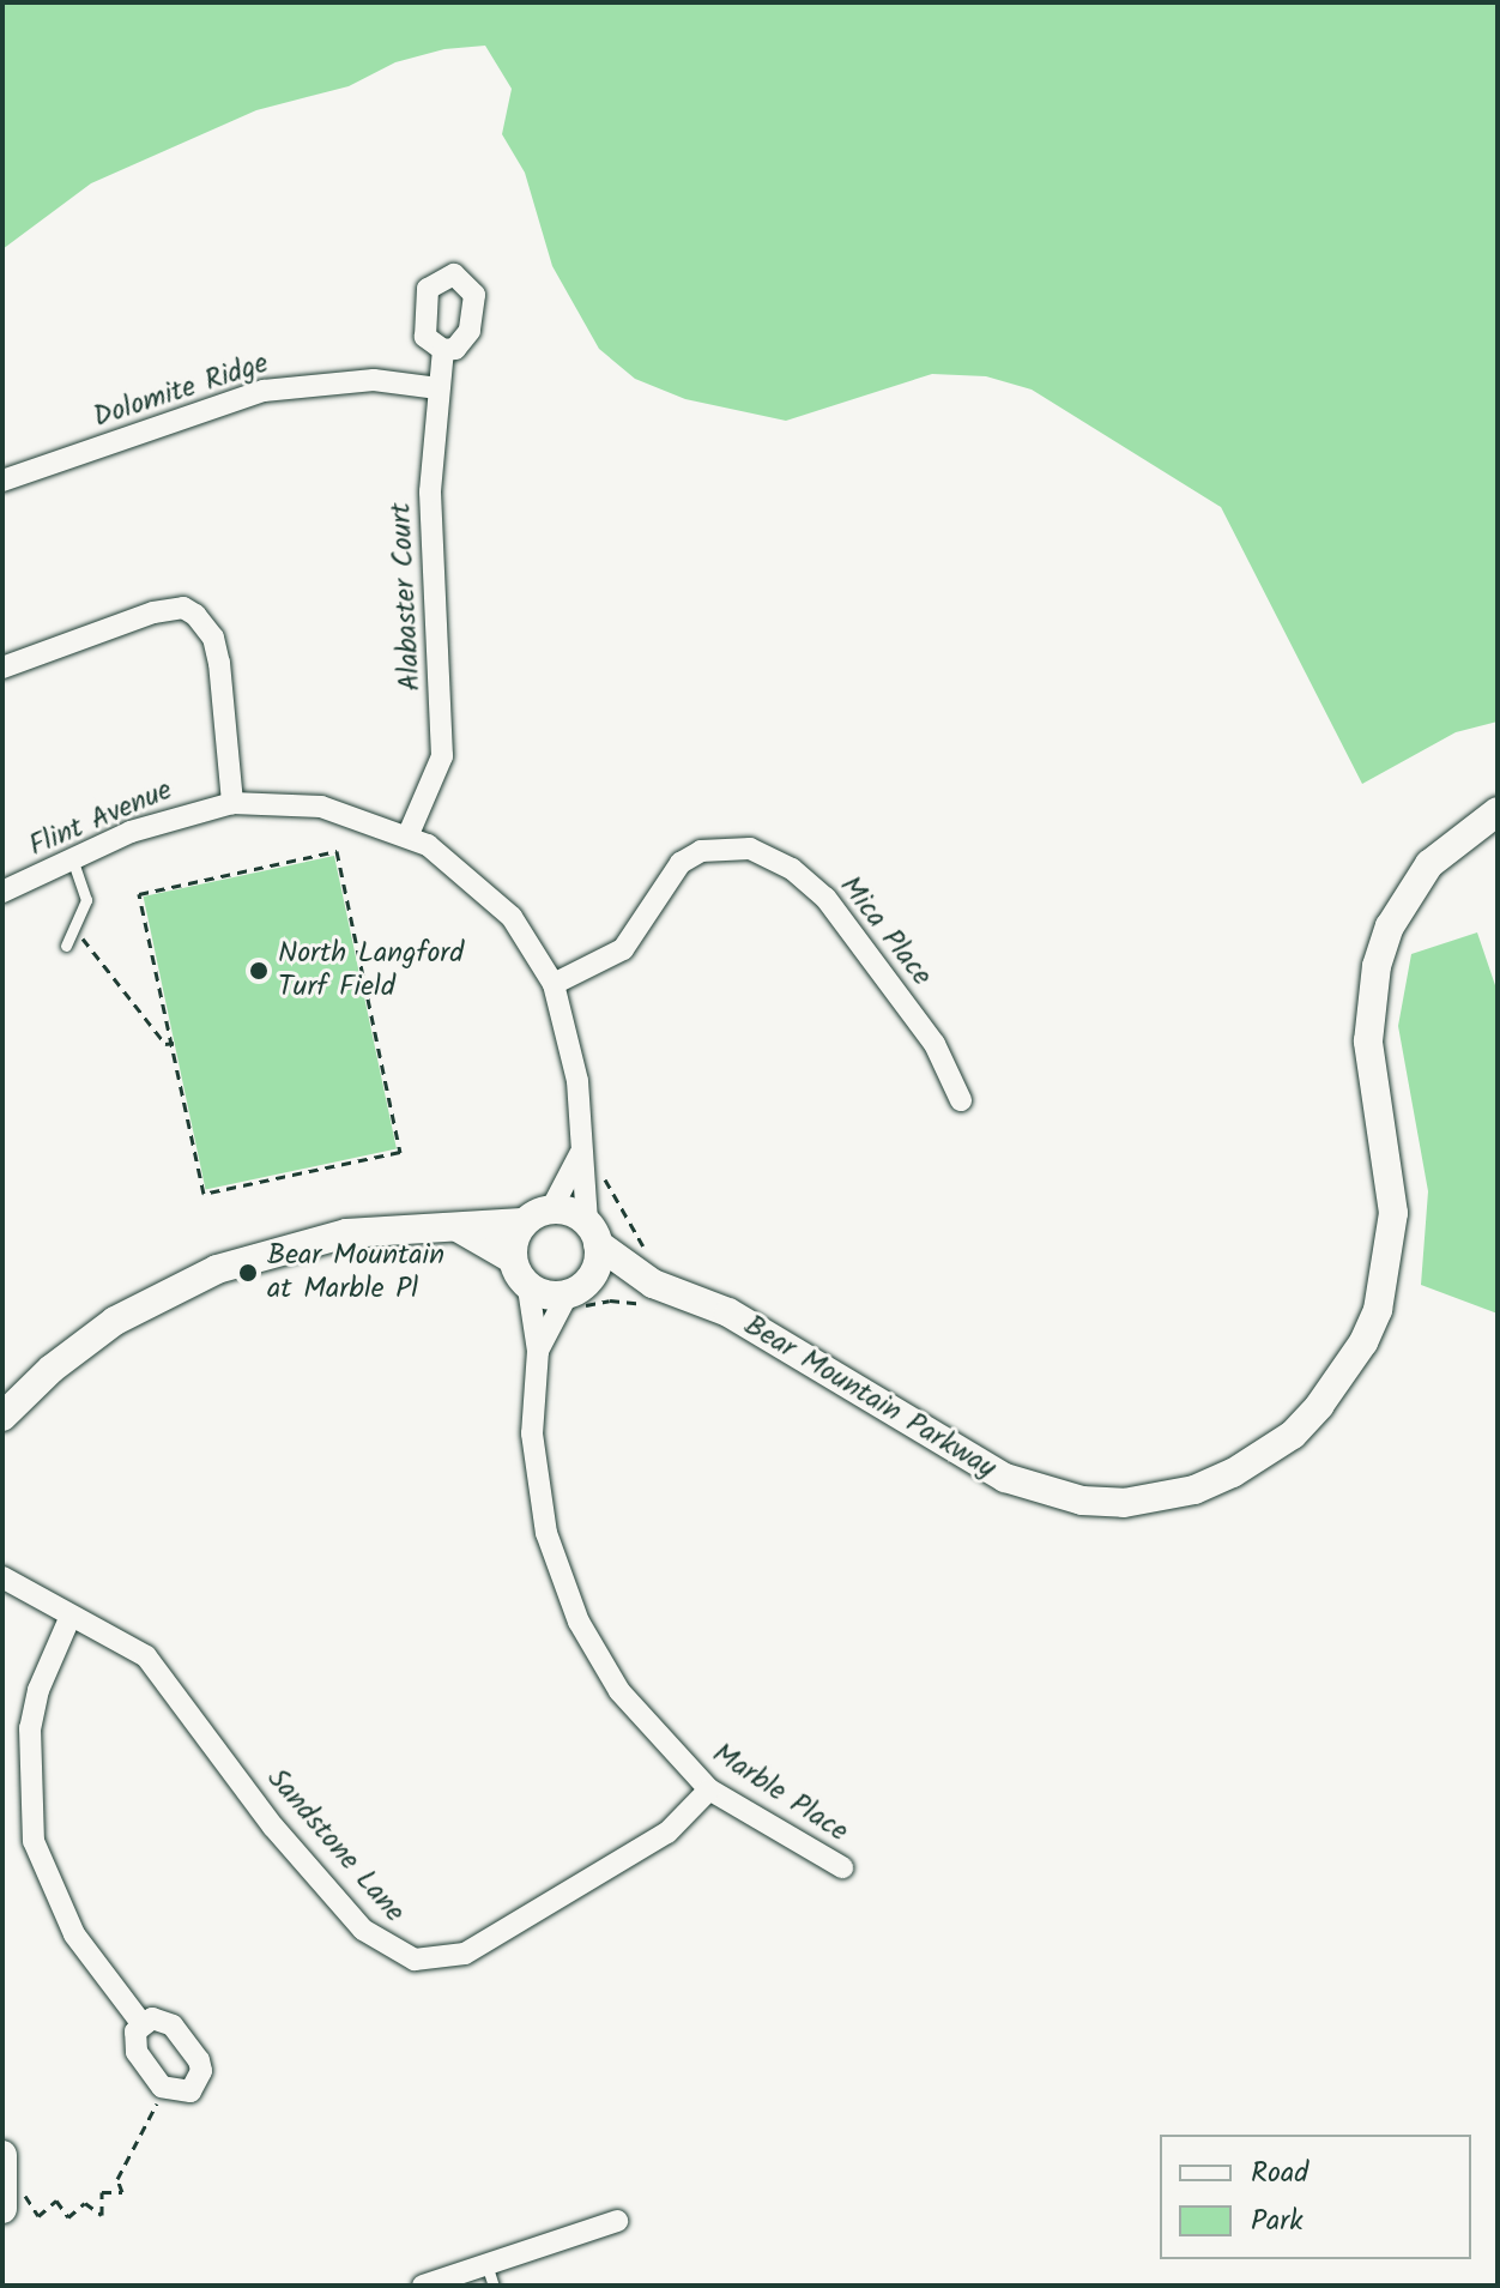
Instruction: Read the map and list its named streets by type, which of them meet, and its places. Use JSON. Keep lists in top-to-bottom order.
{
  "streets": {
    "street": [
      "Dolomite Ridge",
      "Alabaster Court",
      "Flint Avenue",
      "Mica Place",
      "Bear Mountain Parkway",
      "Marble Place",
      "Sandstone Lane"
    ]
  },
  "crossings": [
    ["Dolomite Ridge", "Alabaster Court"],
    ["Alabaster Court", "Flint Avenue"],
    ["Flint Avenue", "Mica Place"],
    ["Flint Avenue", "Bear Mountain Parkway"],
    ["Flint Avenue", "Marble Place"],
    ["Bear Mountain Parkway", "Marble Place"],
    ["Marble Place", "Sandstone Lane"]
  ],
  "places": ["North Langford Turf Field", "Bear Mountain at Marble Pl"],
  "legend": ["Road", "Park"]
}
